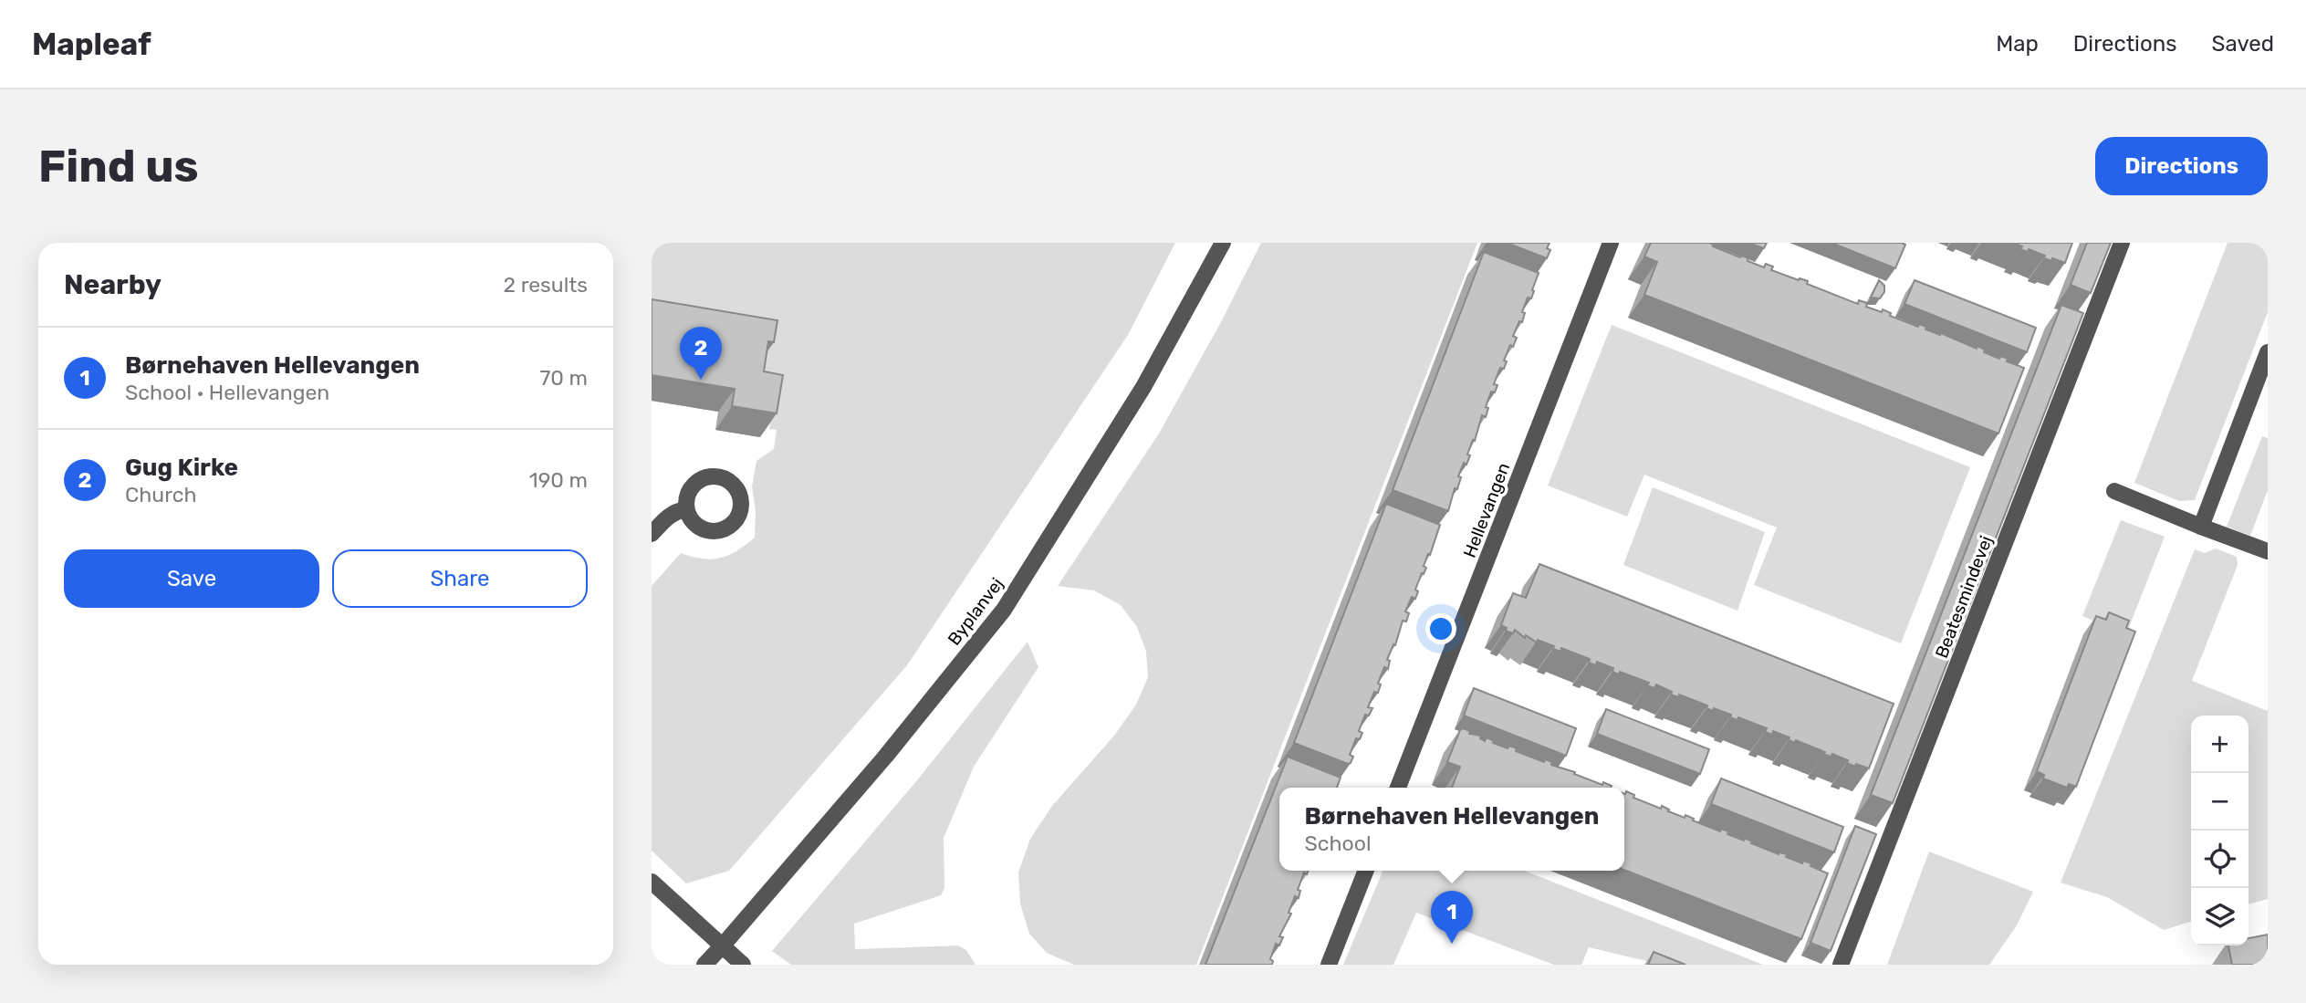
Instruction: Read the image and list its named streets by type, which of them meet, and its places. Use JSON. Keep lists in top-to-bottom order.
{
  "streets": {
    "street": ["Hellevangen", "Beatesmindevej", "Byplanvej"]
  },
  "page": {
    "header": "Mapleaf",
    "nav": ["Map", "Directions", "Saved"],
    "buttons": [
      "Directions",
      ["Save", "Share"]
    ],
    "title": "Find us",
    "heading": ["Nearby", "2 results"],
    "list": [
      {
        "mark": "1",
        "name": "Børnehaven Hellevangen",
        "note": "School · Hellevangen",
        "value": "70 m"
      },
      {
        "mark": "2",
        "name": "Gug Kirke",
        "note": "Church",
        "value": "190 m"
      }
    ],
    "pins": ["2", "1"],
    "map_buttons": ["+", "−"],
    "popup": ["Børnehaven Hellevangen", "School"]
  }
}
